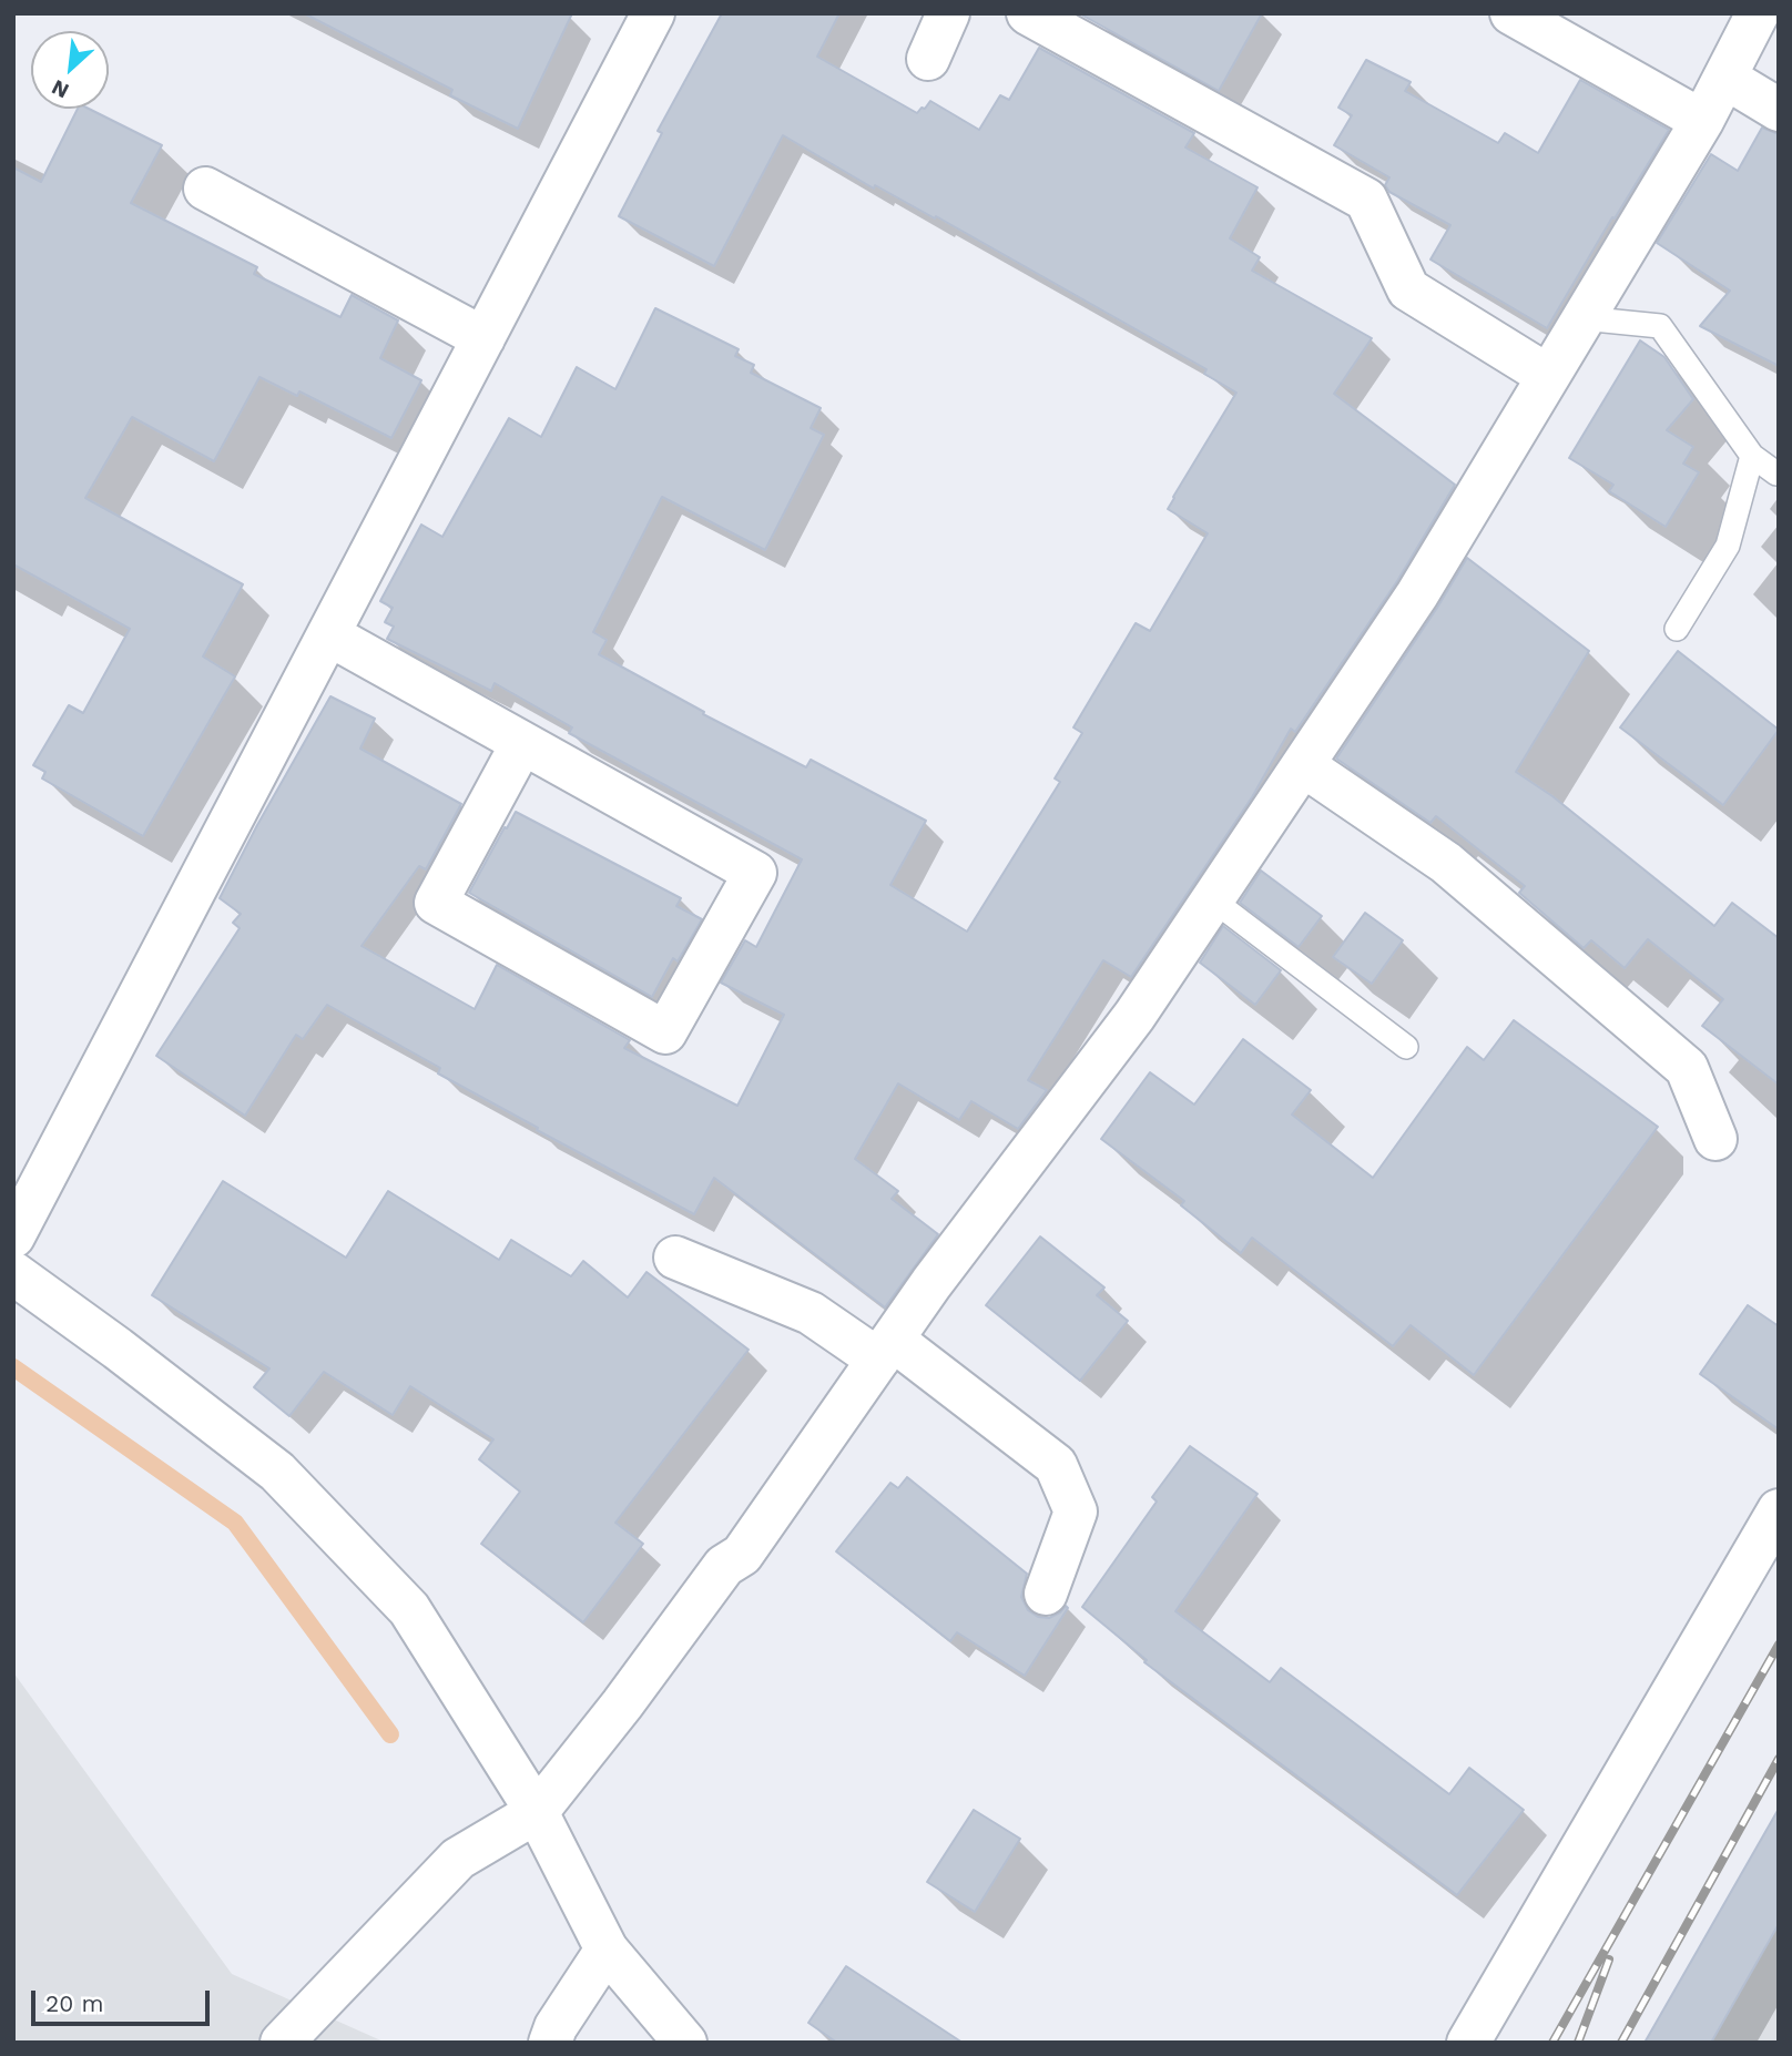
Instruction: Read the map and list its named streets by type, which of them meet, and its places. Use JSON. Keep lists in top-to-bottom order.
{
  "scale_bar": "20 m",
  "north": "bottom left"
}
